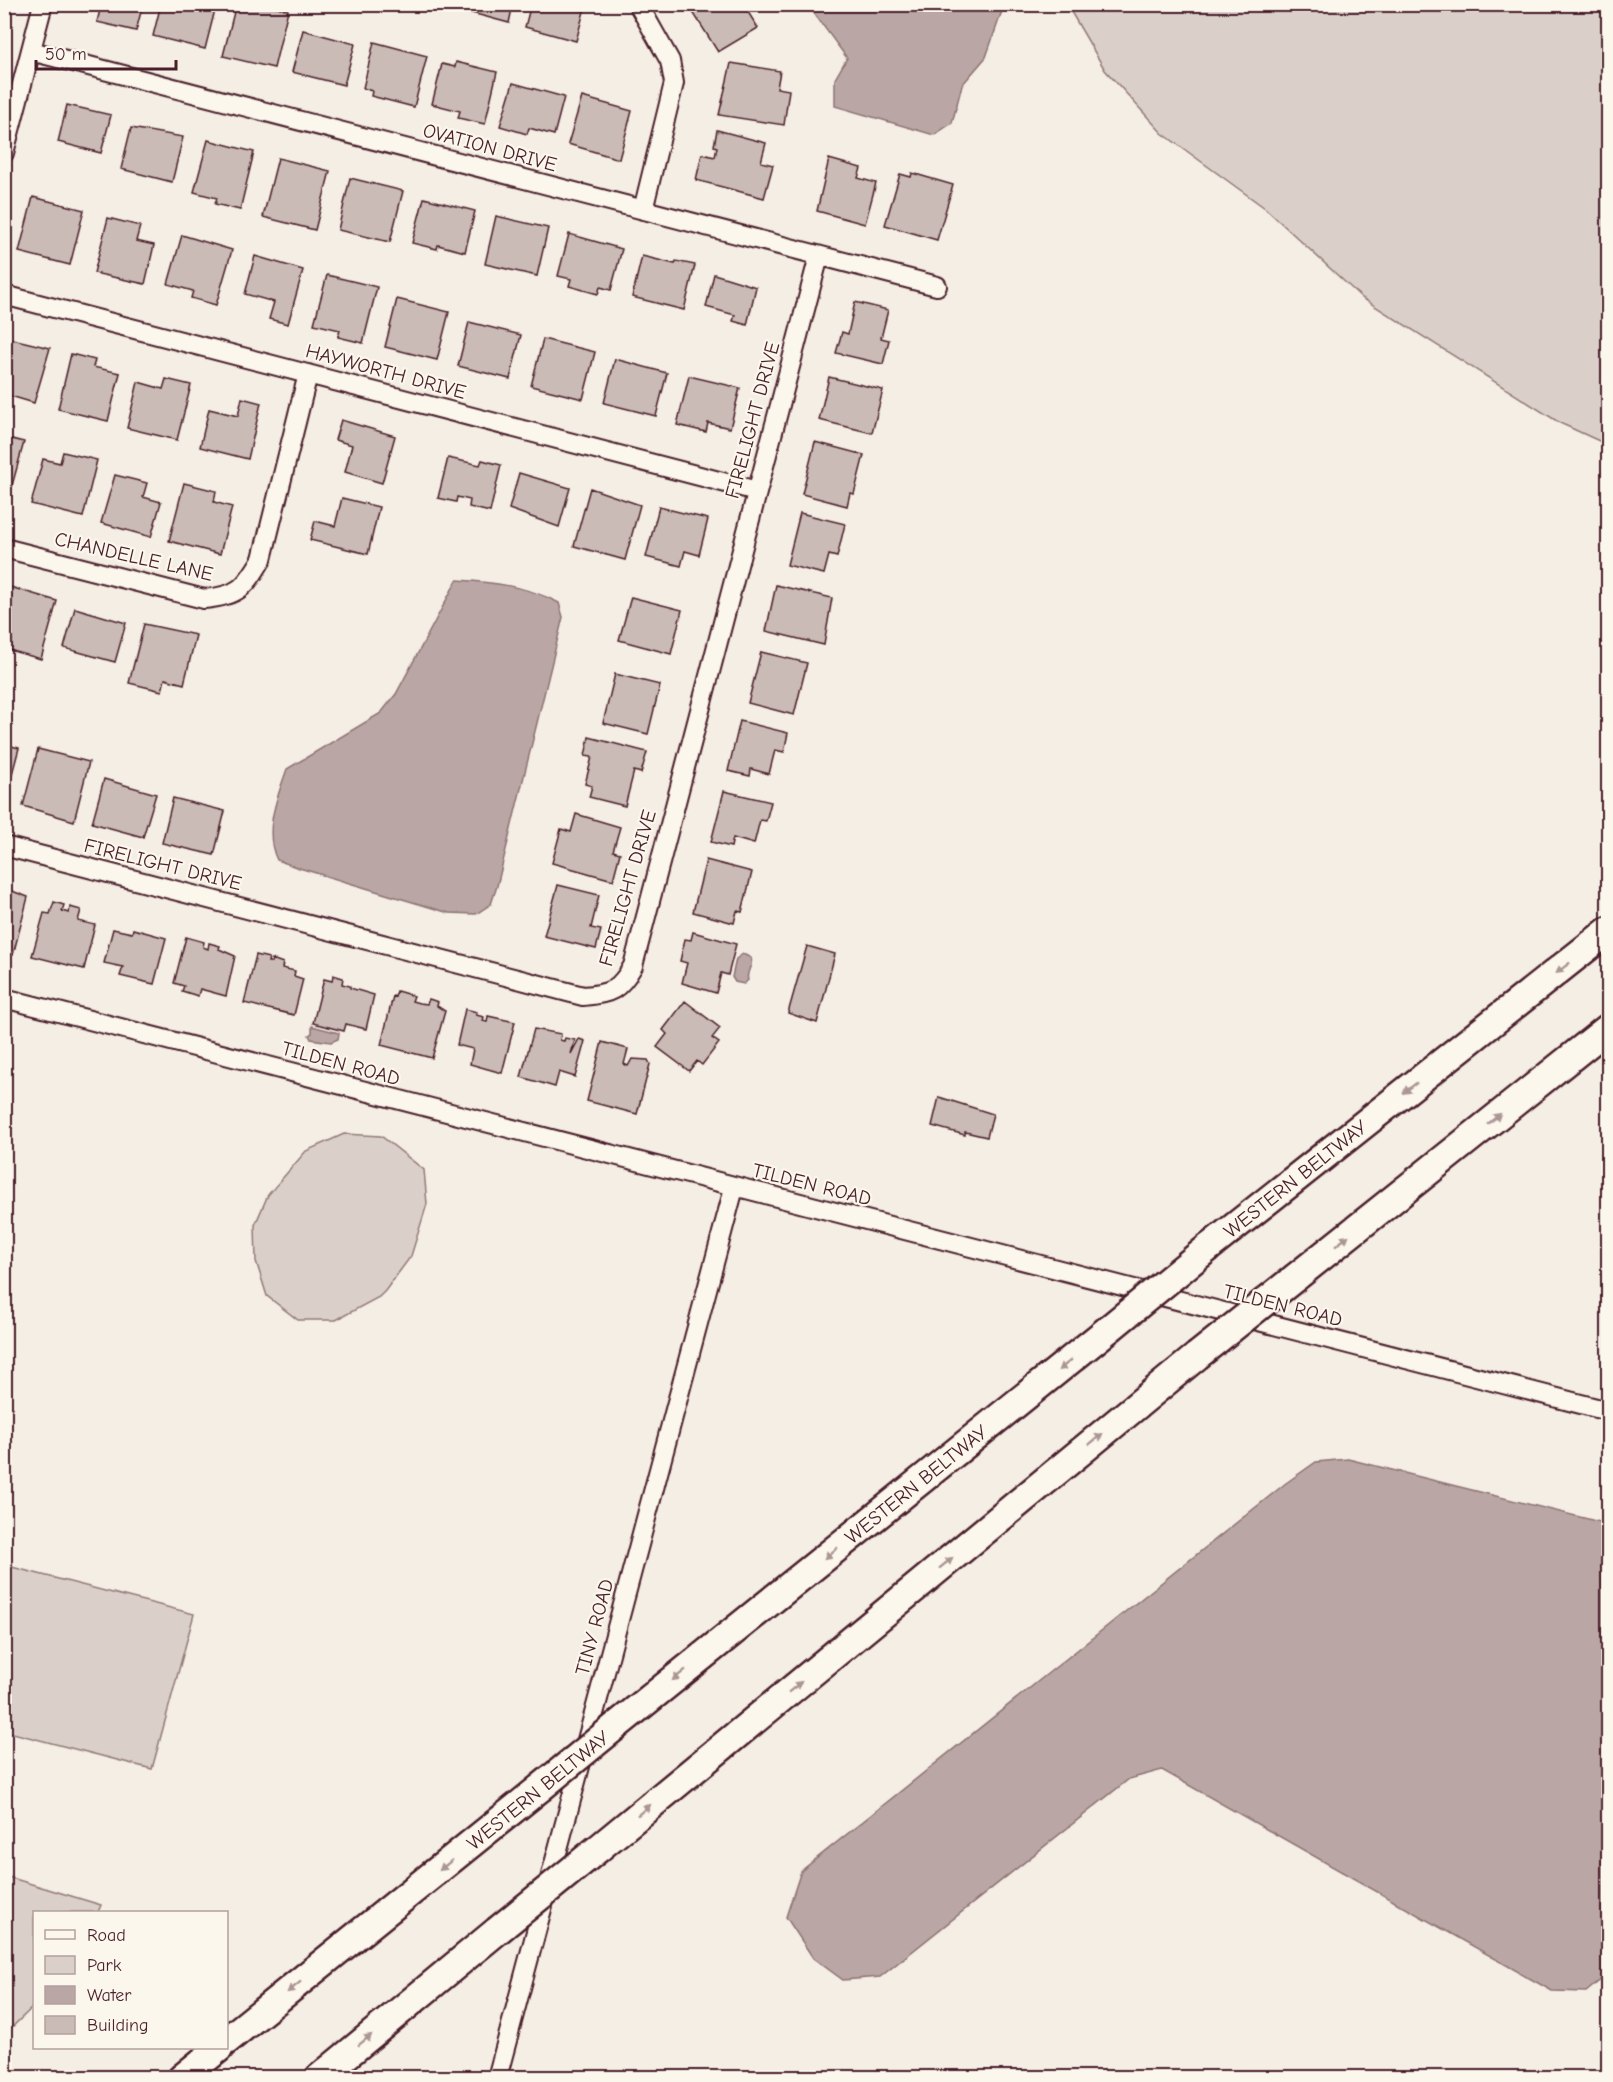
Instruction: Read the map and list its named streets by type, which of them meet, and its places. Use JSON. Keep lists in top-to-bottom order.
{
  "streets": {
    "highway": ["WESTERN BELTWAY"],
    "street": [
      "OVATION DRIVE",
      "HAYWORTH DRIVE",
      "FIRELIGHT DRIVE",
      "CHANDELLE LANE",
      "TILDEN ROAD",
      "TINY ROAD"
    ]
  },
  "crossings": [
    ["OVATION DRIVE", "FIRELIGHT DRIVE"],
    ["HAYWORTH DRIVE", "FIRELIGHT DRIVE"],
    ["HAYWORTH DRIVE", "CHANDELLE LANE"],
    ["TILDEN ROAD", "TINY ROAD"]
  ],
  "legend": [
    "Road",
    "Park",
    "Water",
    "Building"
  ],
  "scale_bar": "50 m"
}
